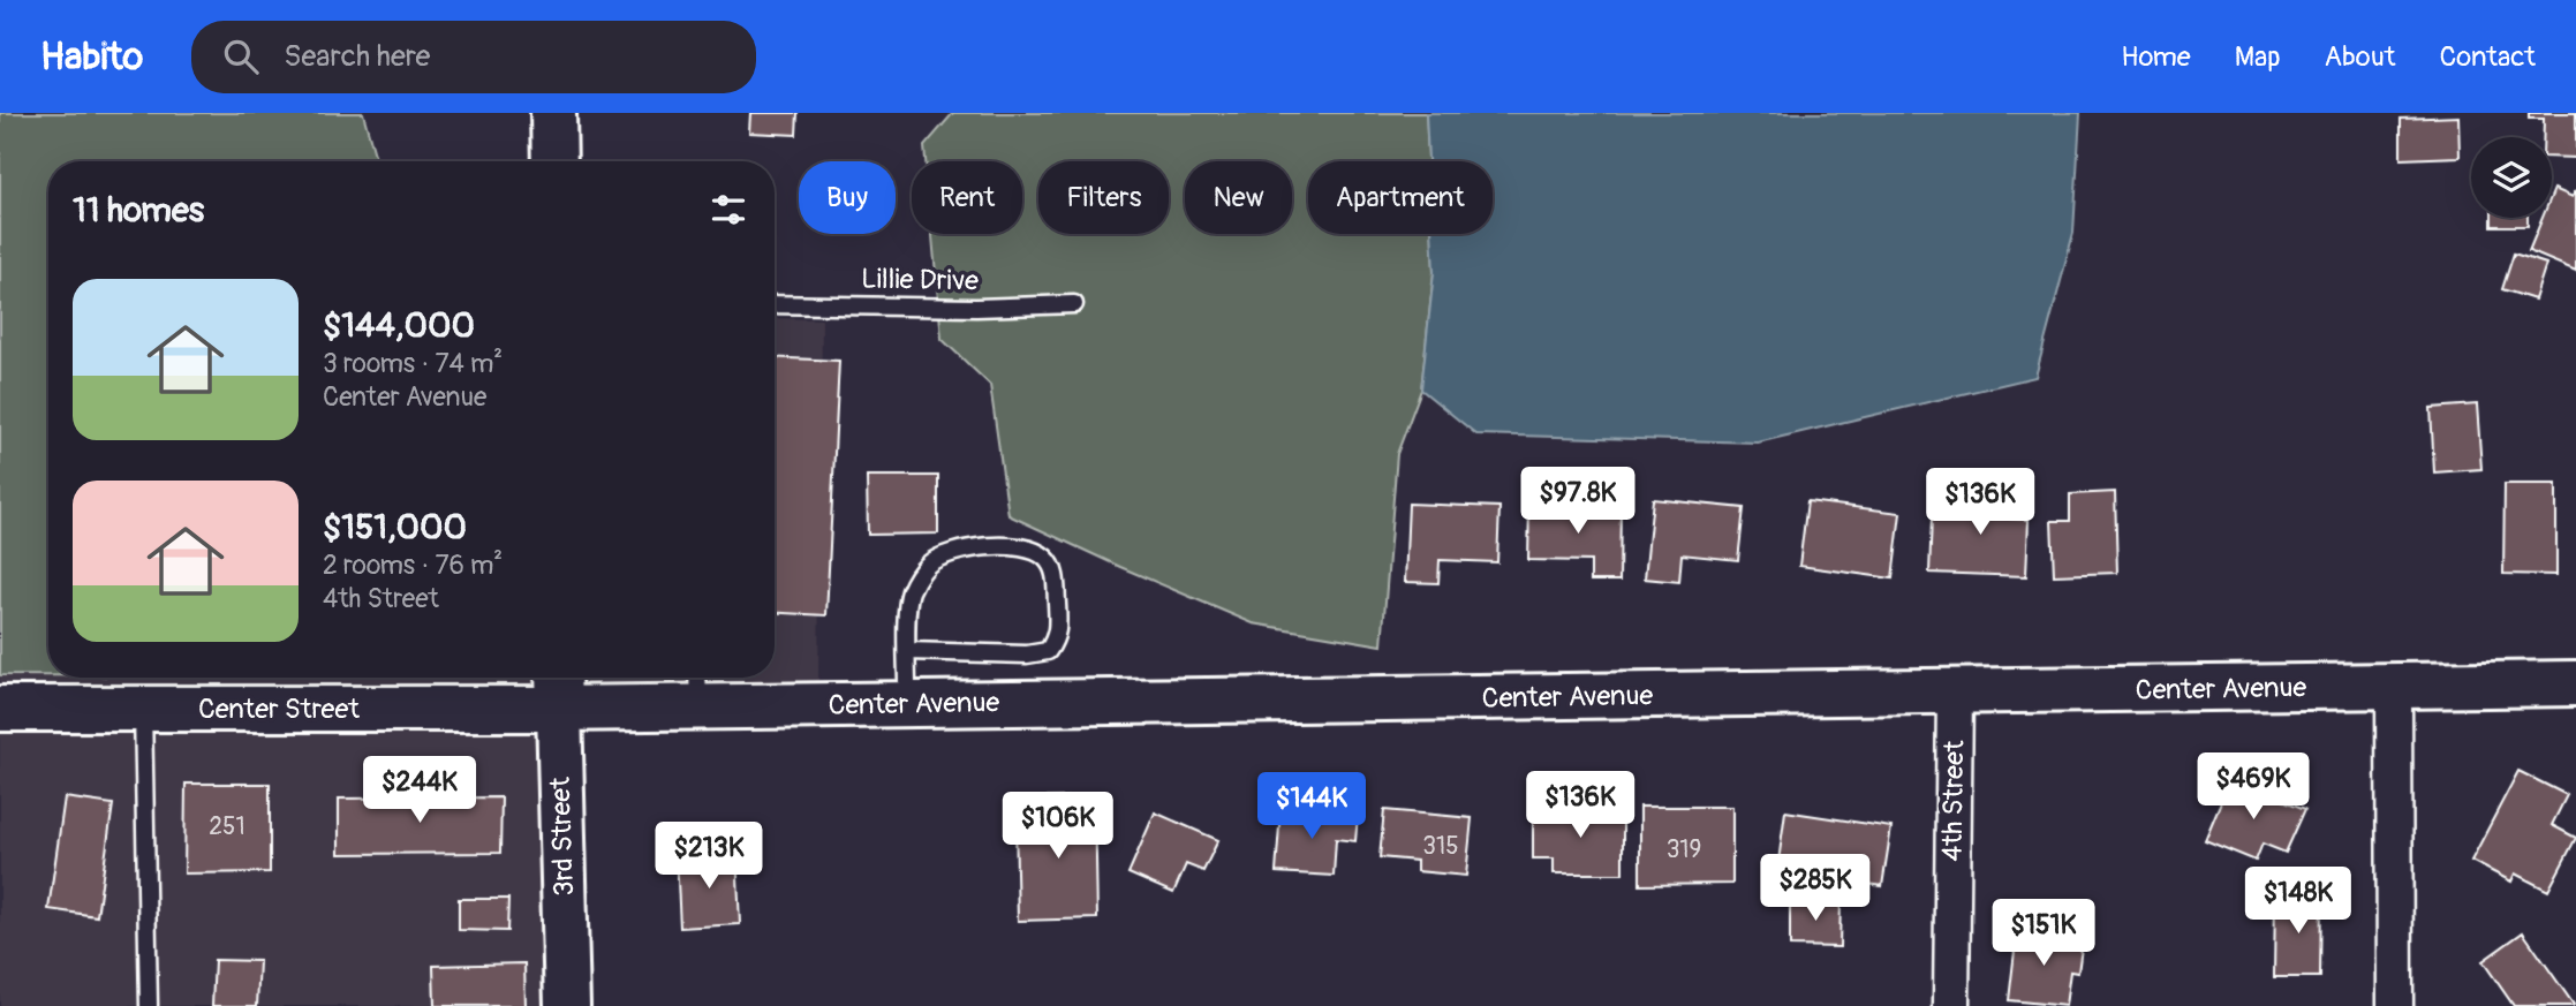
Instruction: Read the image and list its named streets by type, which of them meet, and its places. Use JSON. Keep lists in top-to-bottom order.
{
  "streets": {
    "street": [
      "Center Avenue",
      "Center Street",
      "4th Street",
      "3rd Street"
    ],
    "lane": ["Lillie Drive"]
  },
  "crossings": [
    ["Center Avenue", "Center Street"],
    ["Center Avenue", "4th Street"],
    ["Center Avenue", "3rd Street"],
    ["Center Street", "3rd Street"]
  ],
  "house_numbers": ["251", "315", "319"],
  "page": {
    "header": "Habito",
    "search": "Search here",
    "nav": [
      "Home",
      "Map",
      "About",
      "Contact"
    ],
    "chip": [
      "Buy",
      "Rent",
      "Filters",
      "New",
      "Apartment"
    ],
    "heading": "11 homes",
    "list": [
      {
        "name": "$144,000",
        "note": "3 rooms · 74 m² · Center Avenue"
      },
      {
        "name": "$151,000",
        "note": "2 rooms · 76 m² · 4th Street"
      }
    ],
    "price": [
      "$97.8K",
      "$136K",
      "$469K",
      "$244K",
      "$136K",
      "$144K",
      "$106K",
      "$213K",
      "$285K",
      "$148K",
      "$151K"
    ]
  }
}
